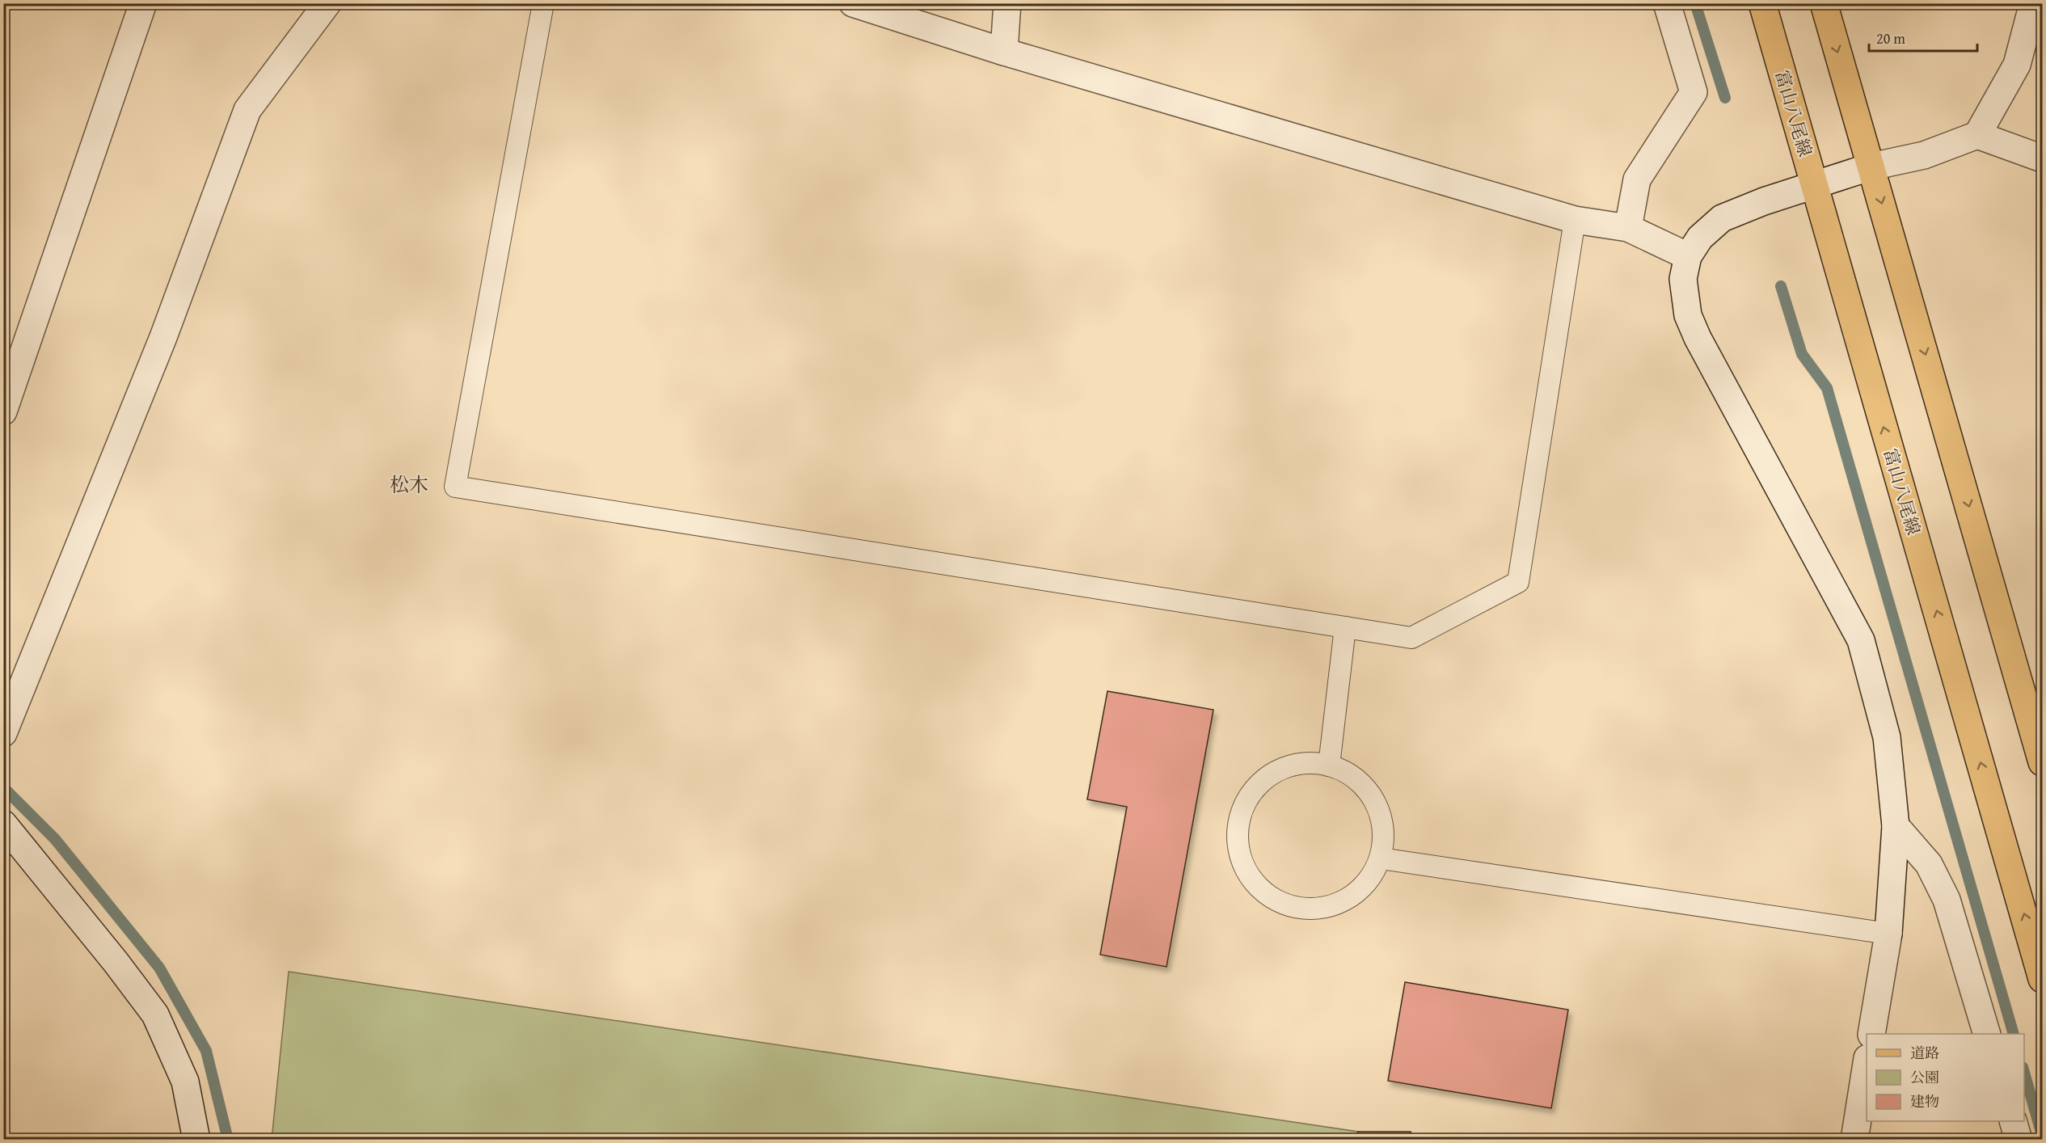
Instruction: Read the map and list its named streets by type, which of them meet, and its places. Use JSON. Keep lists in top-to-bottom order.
{
  "streets": {
    "main road": ["富山八尾線"]
  },
  "districts": ["松木"],
  "legend": ["道路", "公園", "建物"],
  "scale_bar": "20 m"
}
